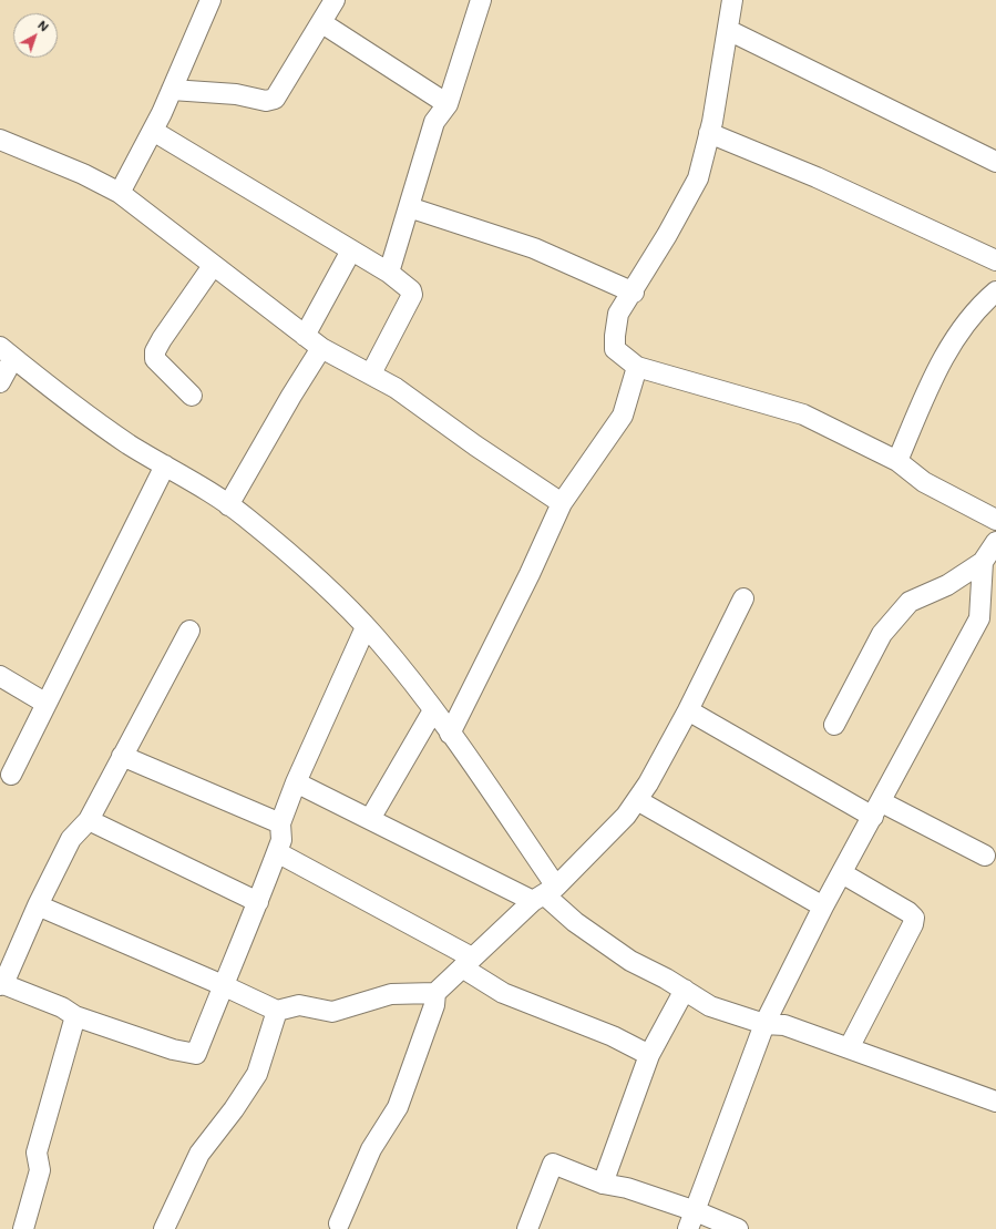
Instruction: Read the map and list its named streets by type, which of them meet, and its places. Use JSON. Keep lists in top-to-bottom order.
{
  "north": "top right"
}
